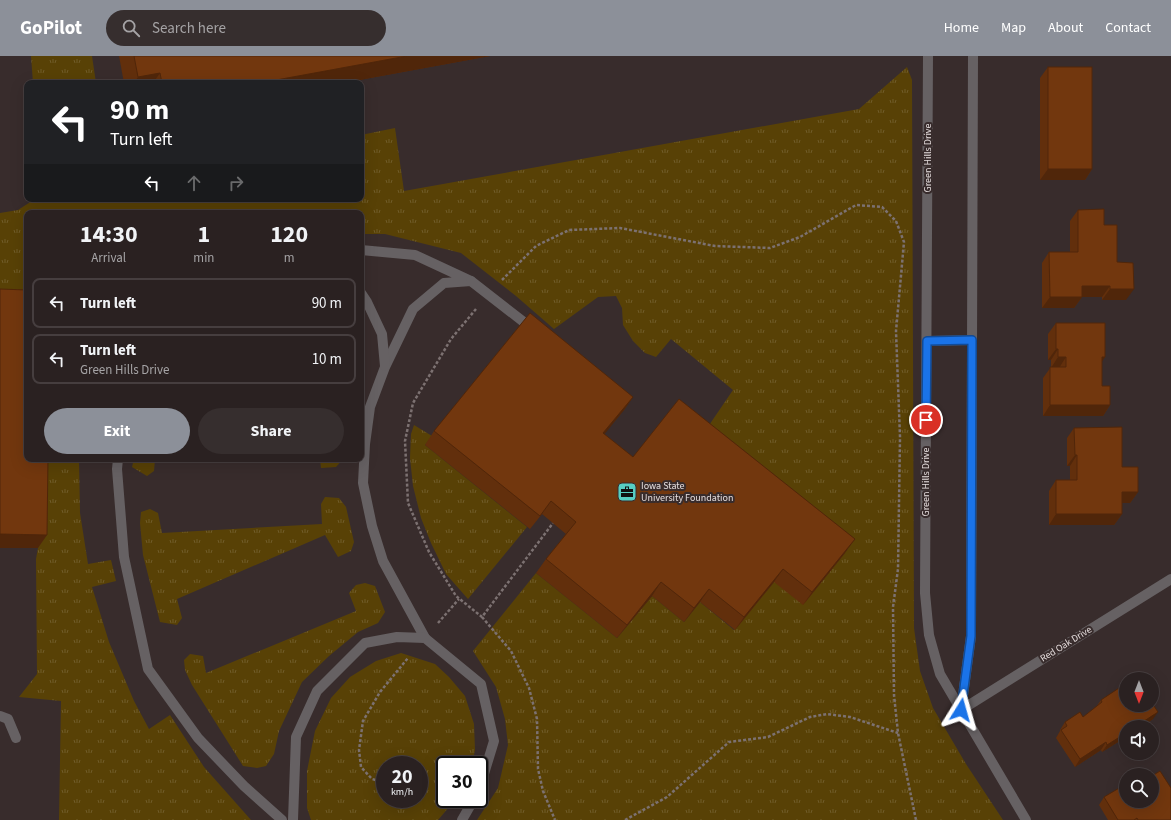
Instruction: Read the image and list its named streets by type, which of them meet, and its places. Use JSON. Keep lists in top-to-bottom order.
{
  "streets": {
    "street": ["Green Hills Drive", "Red Oak Drive"]
  },
  "crossings": [
    ["Green Hills Drive", "Red Oak Drive"]
  ],
  "places": {
    "office": ["Iowa State University Foundation"]
  },
  "north": "bottom",
  "page": {
    "header": "GoPilot",
    "search": "Search here",
    "nav": [
      "Home",
      "Map",
      "About",
      "Contact"
    ],
    "turn": ["90 m", "Turn left"],
    "eta": [
      "14:30",
      "Arrival",
      "1",
      "min",
      "120",
      "m"
    ],
    "list": [
      {
        "name": "Turn left",
        "value": "90 m"
      },
      {
        "name": "Turn left",
        "note": "Green Hills Drive",
        "value": "10 m"
      }
    ],
    "buttons": ["Exit", "Share"],
    "speed": "20 km/h",
    "limit": "30"
  }
}
